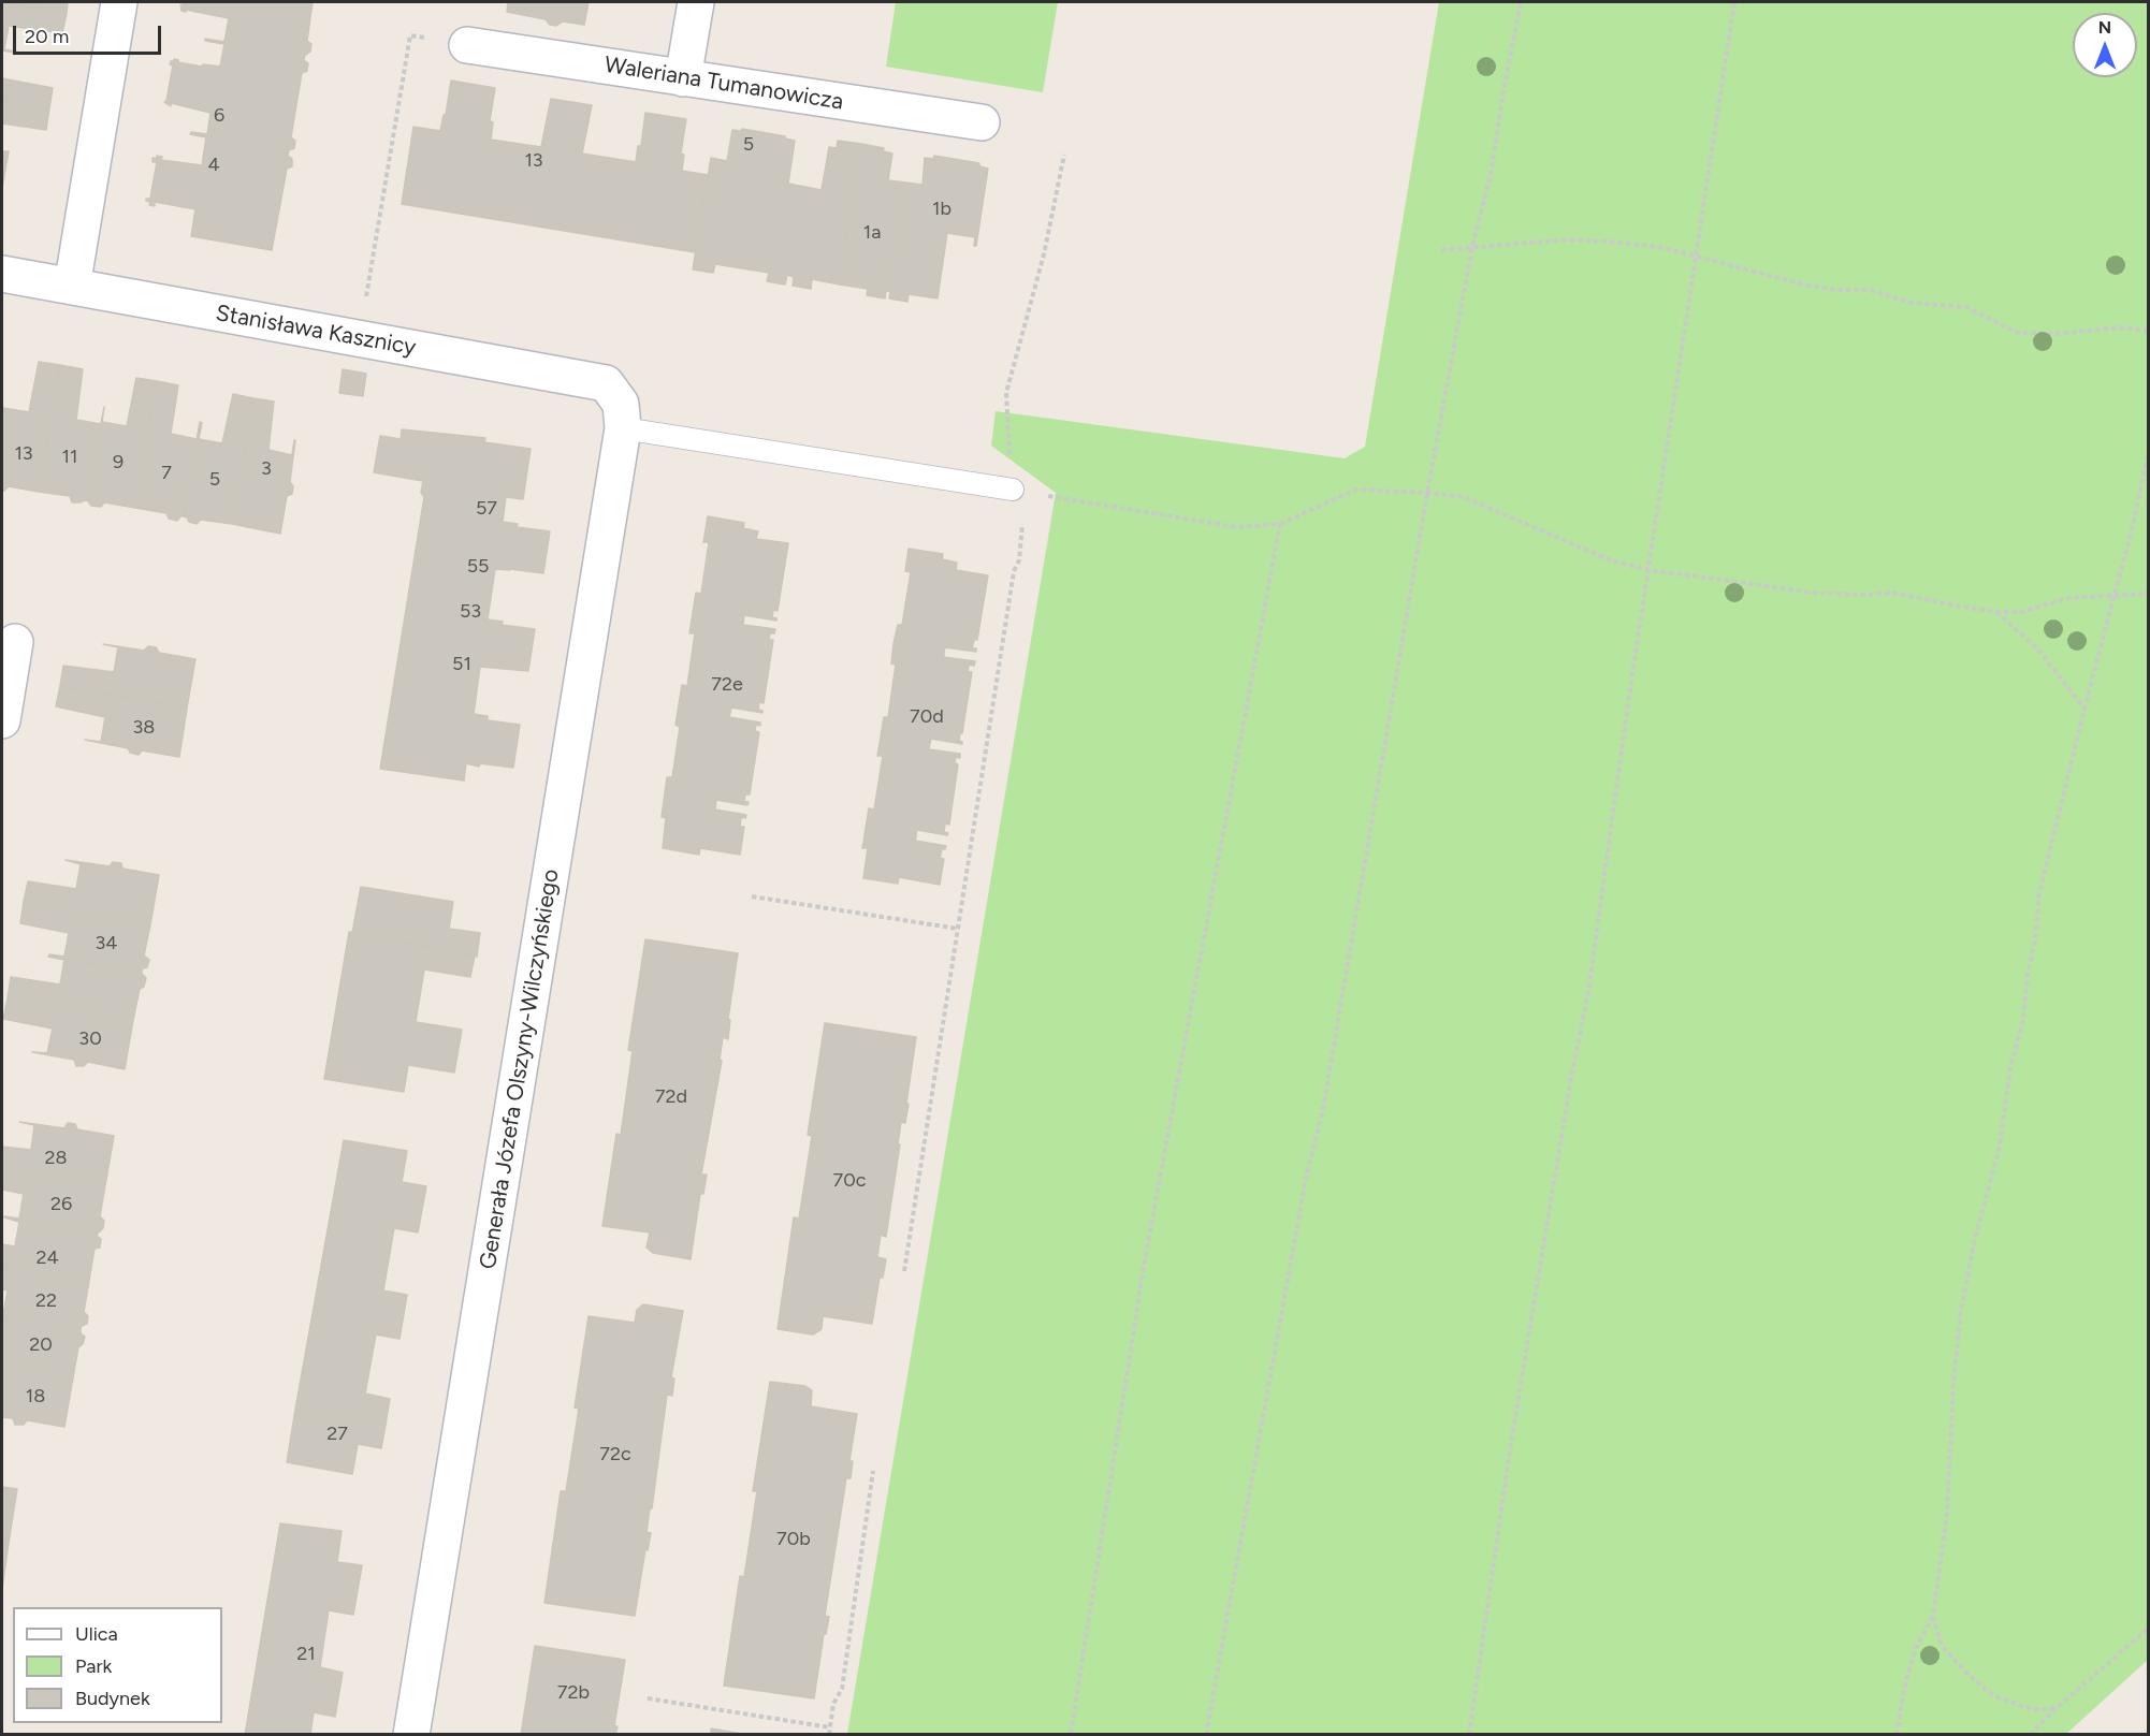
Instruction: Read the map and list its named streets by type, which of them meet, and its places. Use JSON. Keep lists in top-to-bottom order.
{
  "streets": {
    "street": ["Waleriana Tumanowicza", "Stanisława Kasznicy", "Generała Józefa Olszyny-Wilczyńskiego"]
  },
  "crossings": [
    ["Stanisława Kasznicy", "Generała Józefa Olszyny-Wilczyńskiego"]
  ],
  "house_numbers": [
    "6",
    "5",
    "13",
    "4",
    "1b",
    "1a",
    "13",
    "11",
    "9",
    "3",
    "7",
    "5",
    "57",
    "55",
    "53",
    "51",
    "72e",
    "70d",
    "38",
    "34",
    "30",
    "72d",
    "28",
    "70c",
    "26",
    "24",
    "22",
    "20",
    "18",
    "27",
    "72c",
    "70b",
    "21",
    "72b"
  ],
  "legend": ["Ulica", "Park", "Budynek"],
  "scale_bar": "20 m",
  "north": "top"
}
